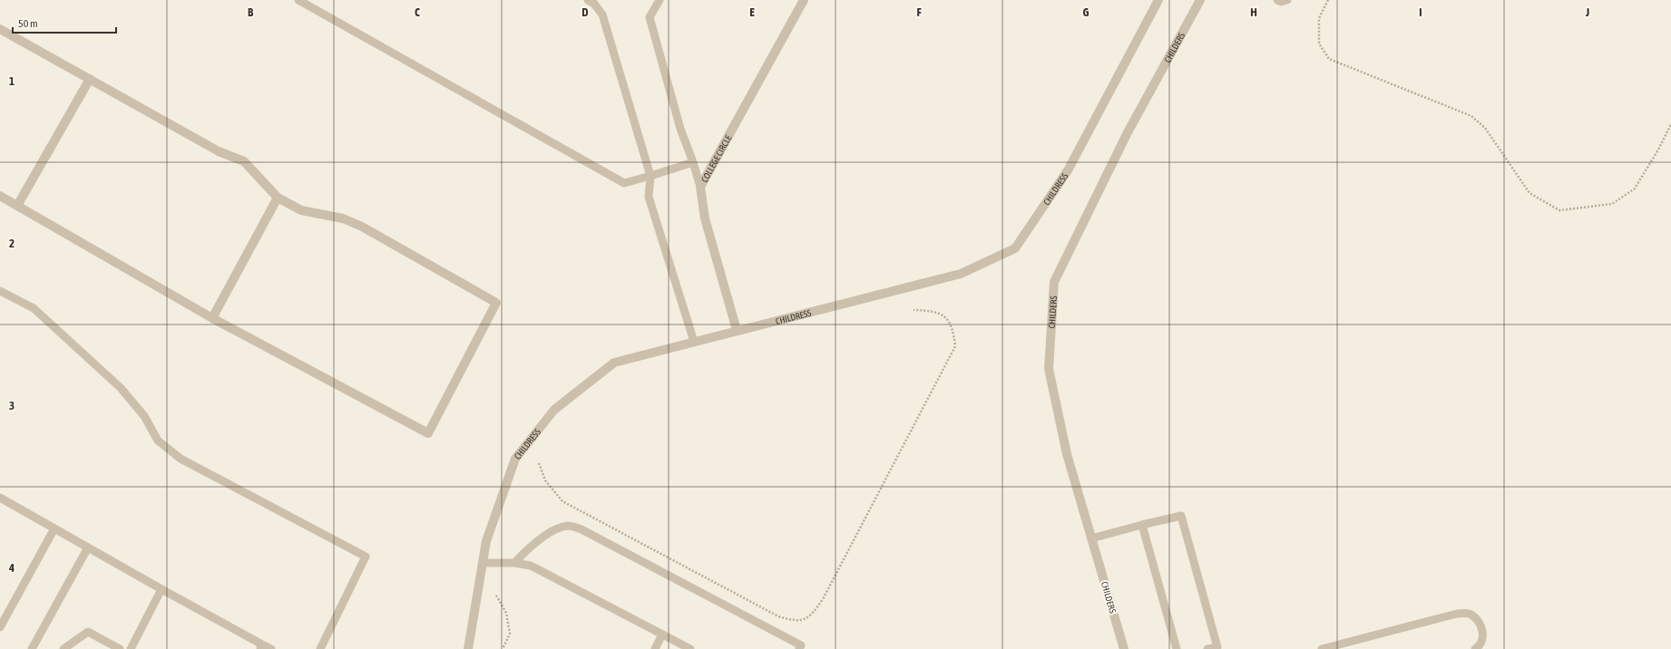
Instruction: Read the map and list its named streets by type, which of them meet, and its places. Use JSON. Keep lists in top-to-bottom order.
{
  "streets": {
    "street": ["CHILDERS", "COLLEGE CIRCLE", "CHILDRESS"]
  },
  "crossings": [
    ["COLLEGE CIRCLE", "CHILDRESS"]
  ],
  "scale_bar": "50 m",
  "grid": {
    "columns": [
      "B",
      "C",
      "D",
      "E",
      "F",
      "G",
      "H",
      "I",
      "J"
    ],
    "rows": [
      "1",
      "2",
      "3",
      "4"
    ]
  }
}
